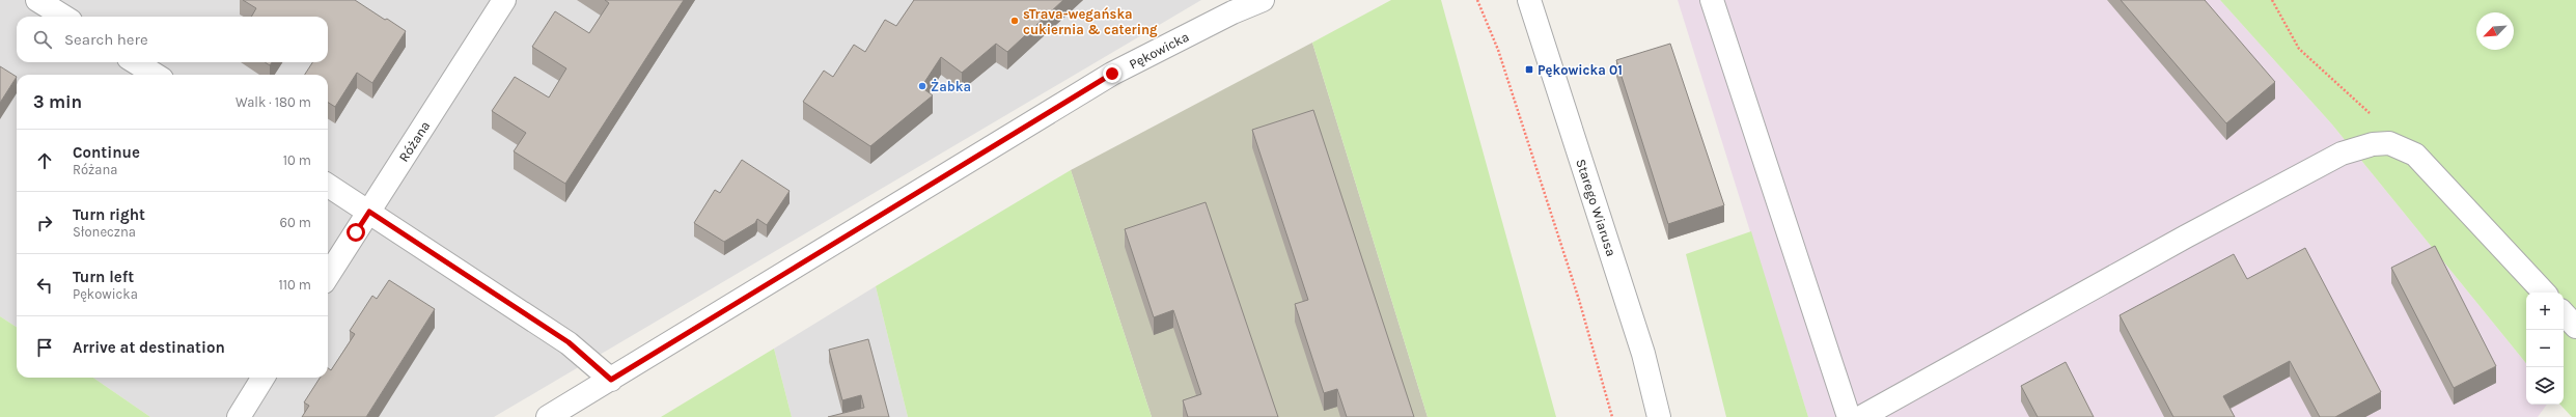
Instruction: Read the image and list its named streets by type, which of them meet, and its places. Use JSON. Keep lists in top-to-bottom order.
{
  "streets": {
    "street": ["Pękowicka", "Różana", "Starego Wiarusa"]
  },
  "places": {
    "other": ["sTrava-wegańska cukiernia & catering", "Żabka"],
    "transit": ["Pękowicka 01"]
  },
  "north": "bottom left",
  "page": {
    "search": "Search here",
    "heading": ["3 min", "Walk · 180 m"],
    "list": [
      ["Continue", "Różana", "10 m"],
      ["Turn right", "Słoneczna", "60 m"],
      ["Turn left", "Pękowicka", "110 m"],
      "Arrive at destination"
    ],
    "map_buttons": ["+", "−"]
  }
}
